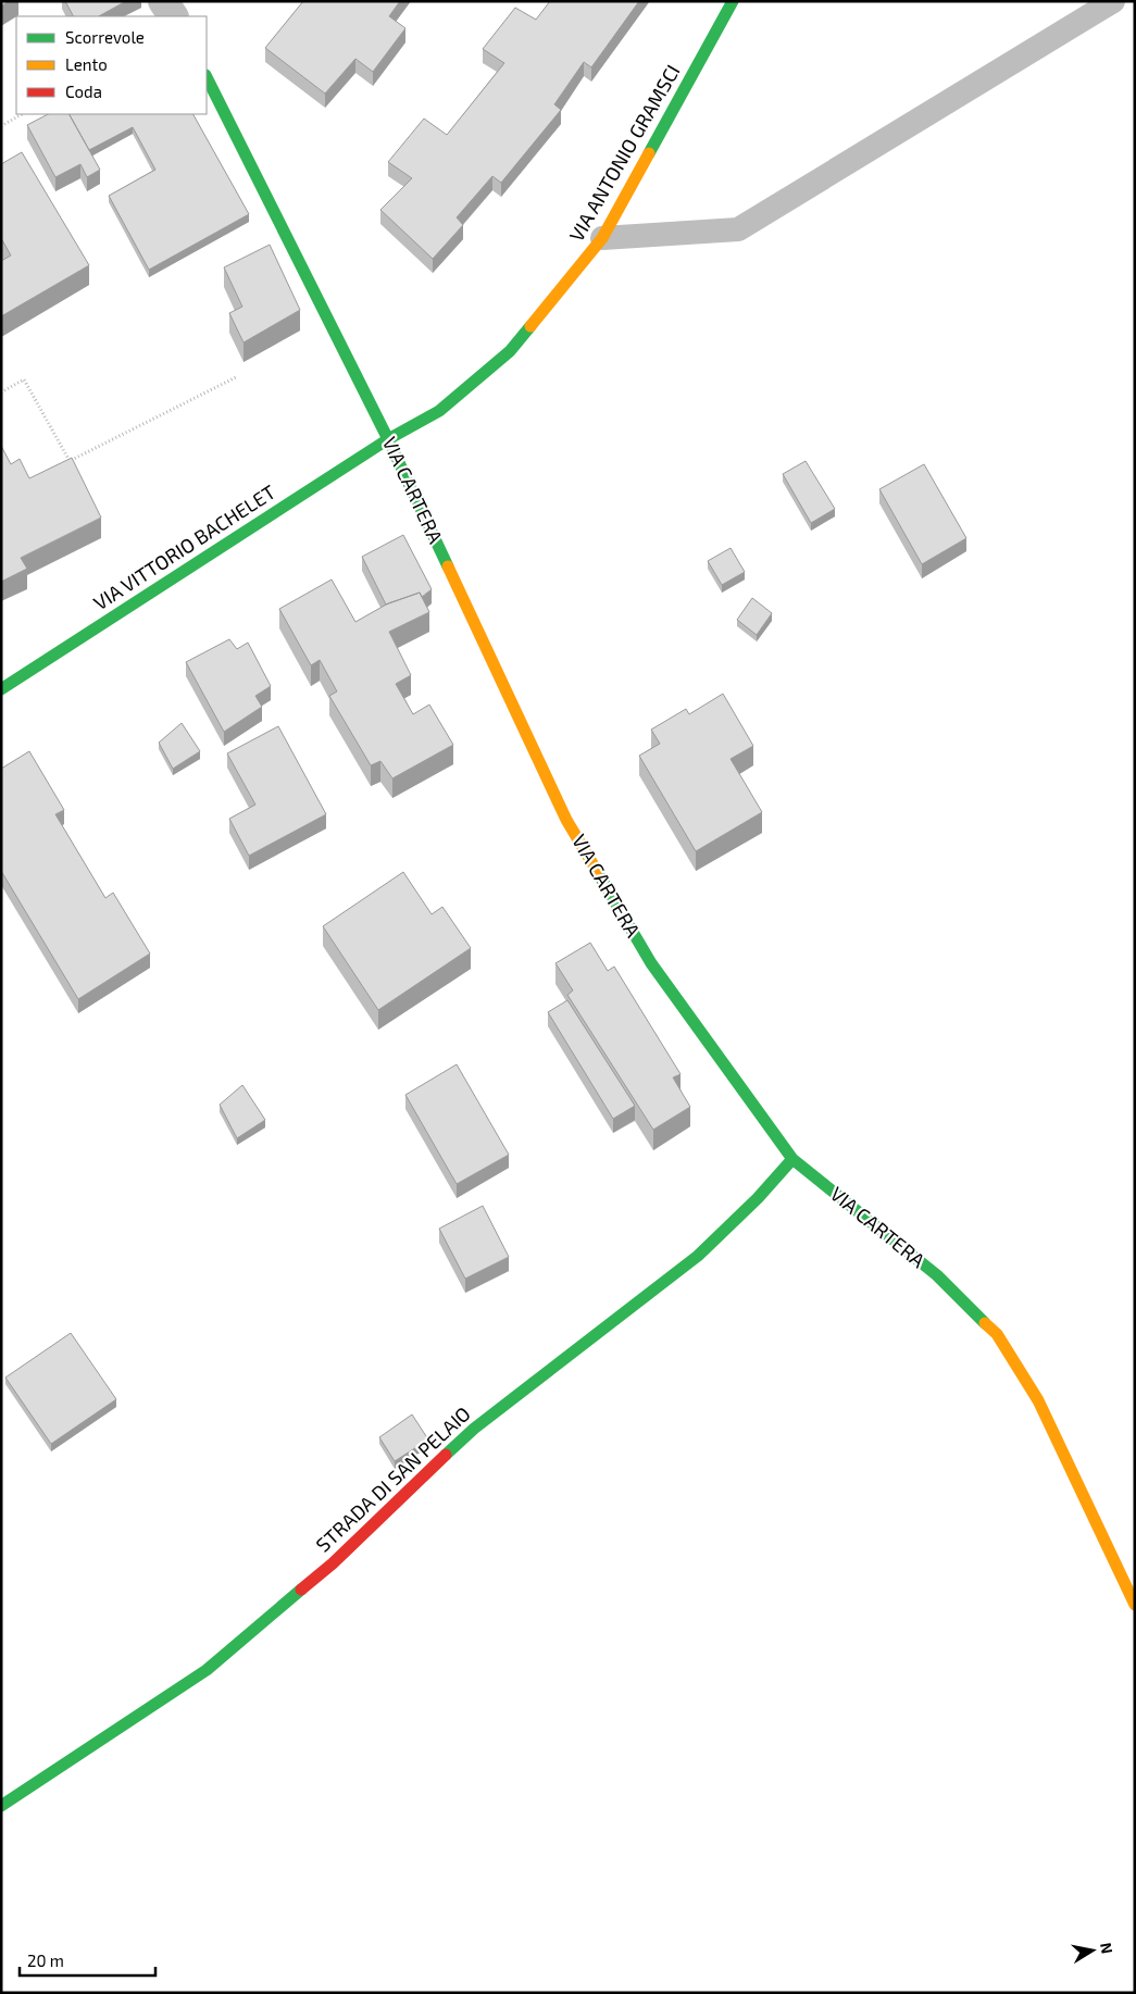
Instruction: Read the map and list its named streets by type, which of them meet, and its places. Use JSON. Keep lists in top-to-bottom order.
{
  "streets": {
    "street": [
      "VIA ANTONIO GRAMSCI",
      "VIA CARTERA",
      "VIA VITTORIO BACHELET",
      "STRADA DI SAN PELAIO"
    ]
  },
  "crossings": [
    ["VIA ANTONIO GRAMSCI", "VIA CARTERA"],
    ["VIA ANTONIO GRAMSCI", "VIA VITTORIO BACHELET"],
    ["VIA CARTERA", "VIA VITTORIO BACHELET"],
    ["VIA CARTERA", "STRADA DI SAN PELAIO"]
  ],
  "legend": ["Scorrevole", "Lento", "Coda"],
  "scale_bar": "20 m",
  "north": "right"
}
